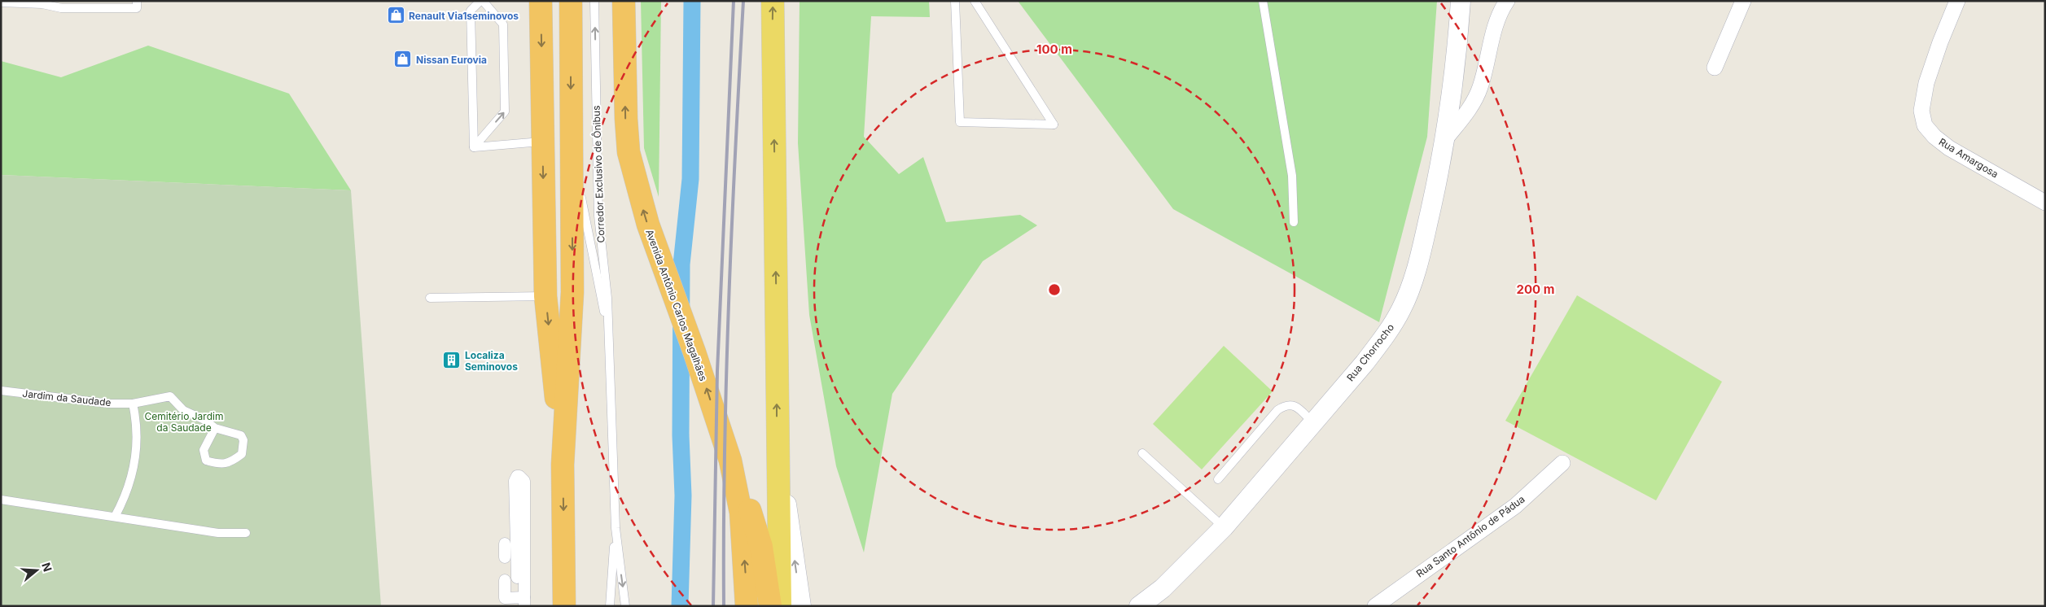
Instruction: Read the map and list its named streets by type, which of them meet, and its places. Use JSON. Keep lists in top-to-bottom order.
{
  "streets": {
    "highway": ["Avenida Antônio Carlos Magalhães"],
    "street": ["Rua Amargosa", "Rua Chorrocho", "Rua Santo Antônio de Pádua"],
    "lane": ["Corredor Exclusivo de Ônibus", "Jardim da Saudade"]
  },
  "parks": ["Cemitério Jardim da Saudade"],
  "places": {
    "shop": ["Renault Via1seminovos", "Nissan Eurovia"],
    "building": ["Localiza Seminovos"]
  },
  "north": "right",
  "rings": ["100 m", "200 m"]
}
